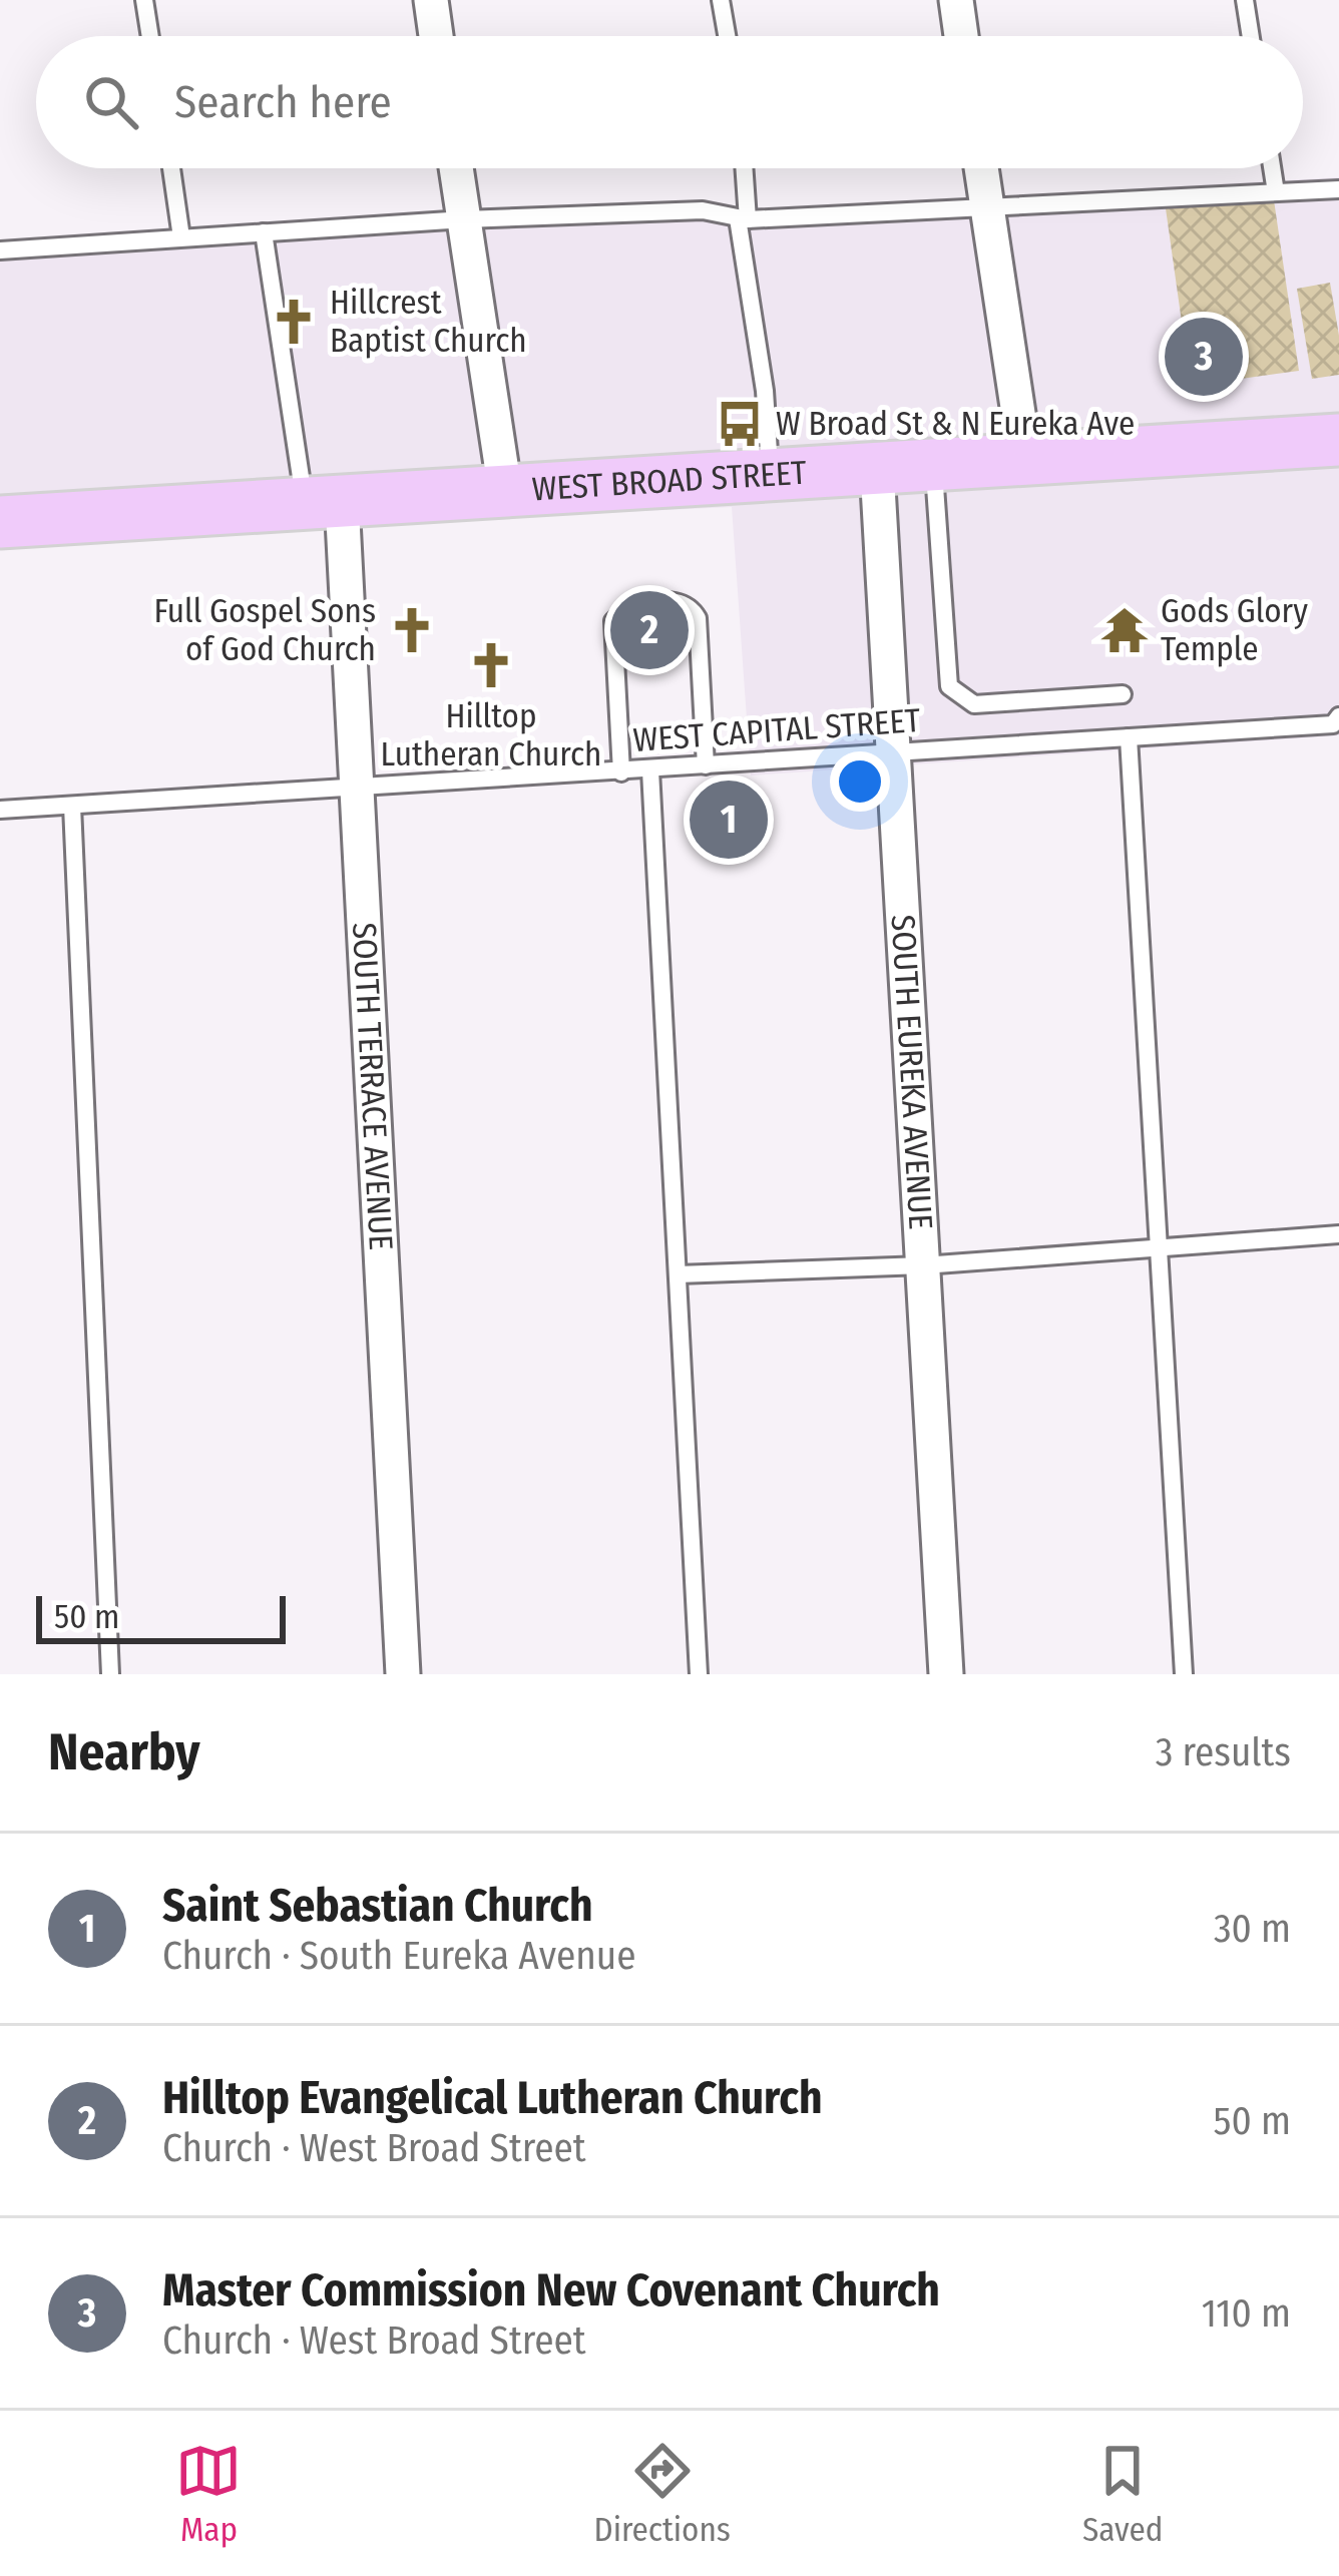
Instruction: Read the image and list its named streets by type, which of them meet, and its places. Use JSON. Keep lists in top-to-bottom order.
{
  "streets": {
    "main road": ["WEST BROAD STREET"],
    "street": ["SOUTH EUREKA AVENUE", "SOUTH TERRACE AVENUE"],
    "lane": ["WEST CAPITAL STREET"]
  },
  "crossings": [
    ["WEST BROAD STREET", "SOUTH EUREKA AVENUE"],
    ["WEST BROAD STREET", "SOUTH TERRACE AVENUE"],
    ["WEST CAPITAL STREET", "SOUTH EUREKA AVENUE"],
    ["WEST CAPITAL STREET", "SOUTH TERRACE AVENUE"]
  ],
  "places": {
    "church": ["Hillcrest Baptist Church", "Full Gospel Sons of God Church", "Hilltop Lutheran Church"],
    "bus stop": ["W Broad St & N Eureka Ave"],
    "temple": ["Gods Glory Temple"]
  },
  "scale_bar": "50 m",
  "page": {
    "search": "Search here",
    "pins": ["3", "2", "1"],
    "scale": "50 m",
    "heading": ["Nearby", "3 results"],
    "list": [
      {
        "mark": "1",
        "name": "Saint Sebastian Church",
        "note": "Church · South Eureka Avenue",
        "value": "30 m"
      },
      {
        "mark": "2",
        "name": "Hilltop Evangelical Lutheran Church",
        "note": "Church · West Broad Street",
        "value": "50 m"
      },
      {
        "mark": "3",
        "name": "Master Commission New Covenant Church",
        "note": "Church · West Broad Street",
        "value": "110 m"
      }
    ],
    "nav": ["Map", "Directions", "Saved"]
  }
}
